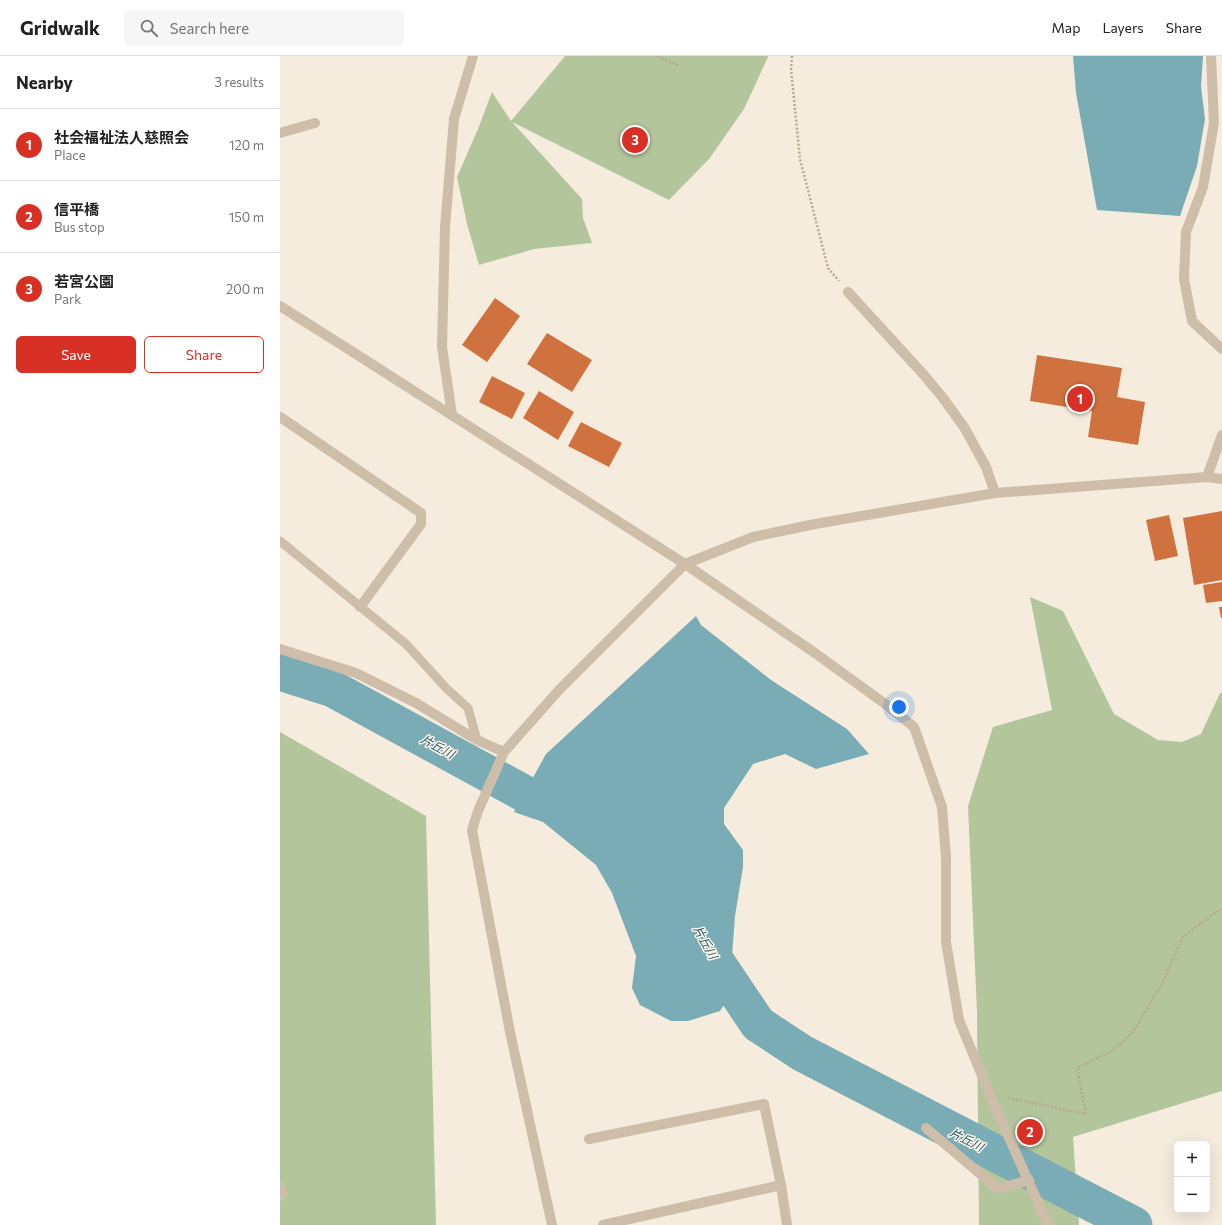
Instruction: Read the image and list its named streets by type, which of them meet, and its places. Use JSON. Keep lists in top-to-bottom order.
{
  "water": ["片丘川"],
  "page": {
    "header": "Gridwalk",
    "search": "Search here",
    "nav": ["Map", "Layers", "Share"],
    "heading": ["Nearby", "3 results"],
    "list": [
      {
        "mark": "1",
        "name": "社会福祉法人慈照会",
        "note": "Place",
        "value": "120 m"
      },
      {
        "mark": "2",
        "name": "信平橋",
        "note": "Bus stop",
        "value": "150 m"
      },
      {
        "mark": "3",
        "name": "若宮公園",
        "note": "Park",
        "value": "200 m"
      }
    ],
    "pins": ["3", "1", "2"],
    "buttons": ["Save", "Share"],
    "map_buttons": ["+", "−"]
  }
}
